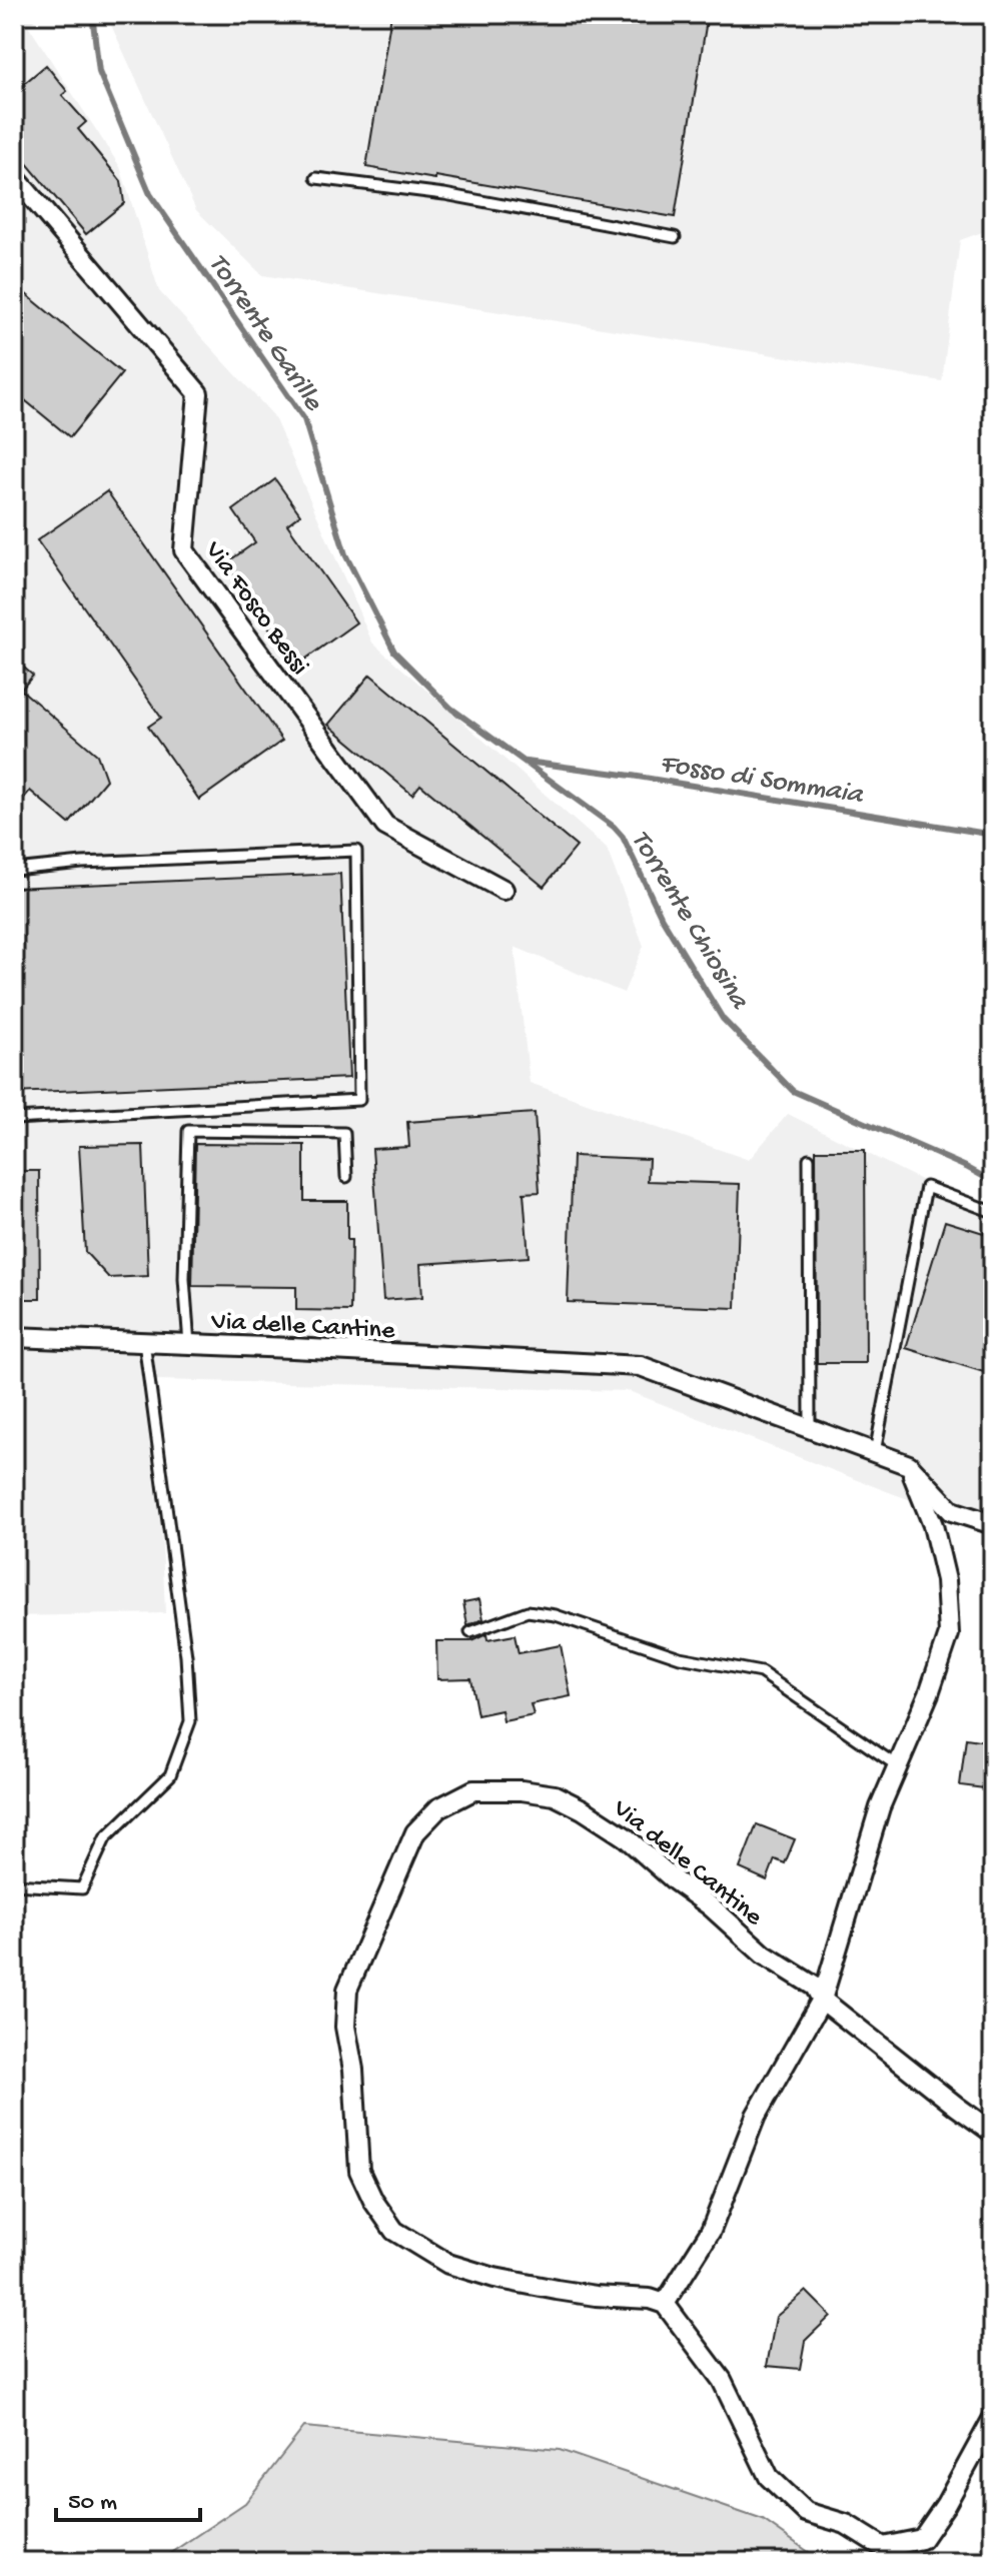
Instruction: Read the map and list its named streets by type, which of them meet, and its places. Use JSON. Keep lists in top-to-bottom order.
{
  "streets": {
    "street": ["Via Fosco Bessi", "Via delle Cantine"]
  },
  "water": ["Torrente Garille", "Fosso di Sommaia", "Torrente Chiosina"],
  "scale_bar": "50 m"
}
